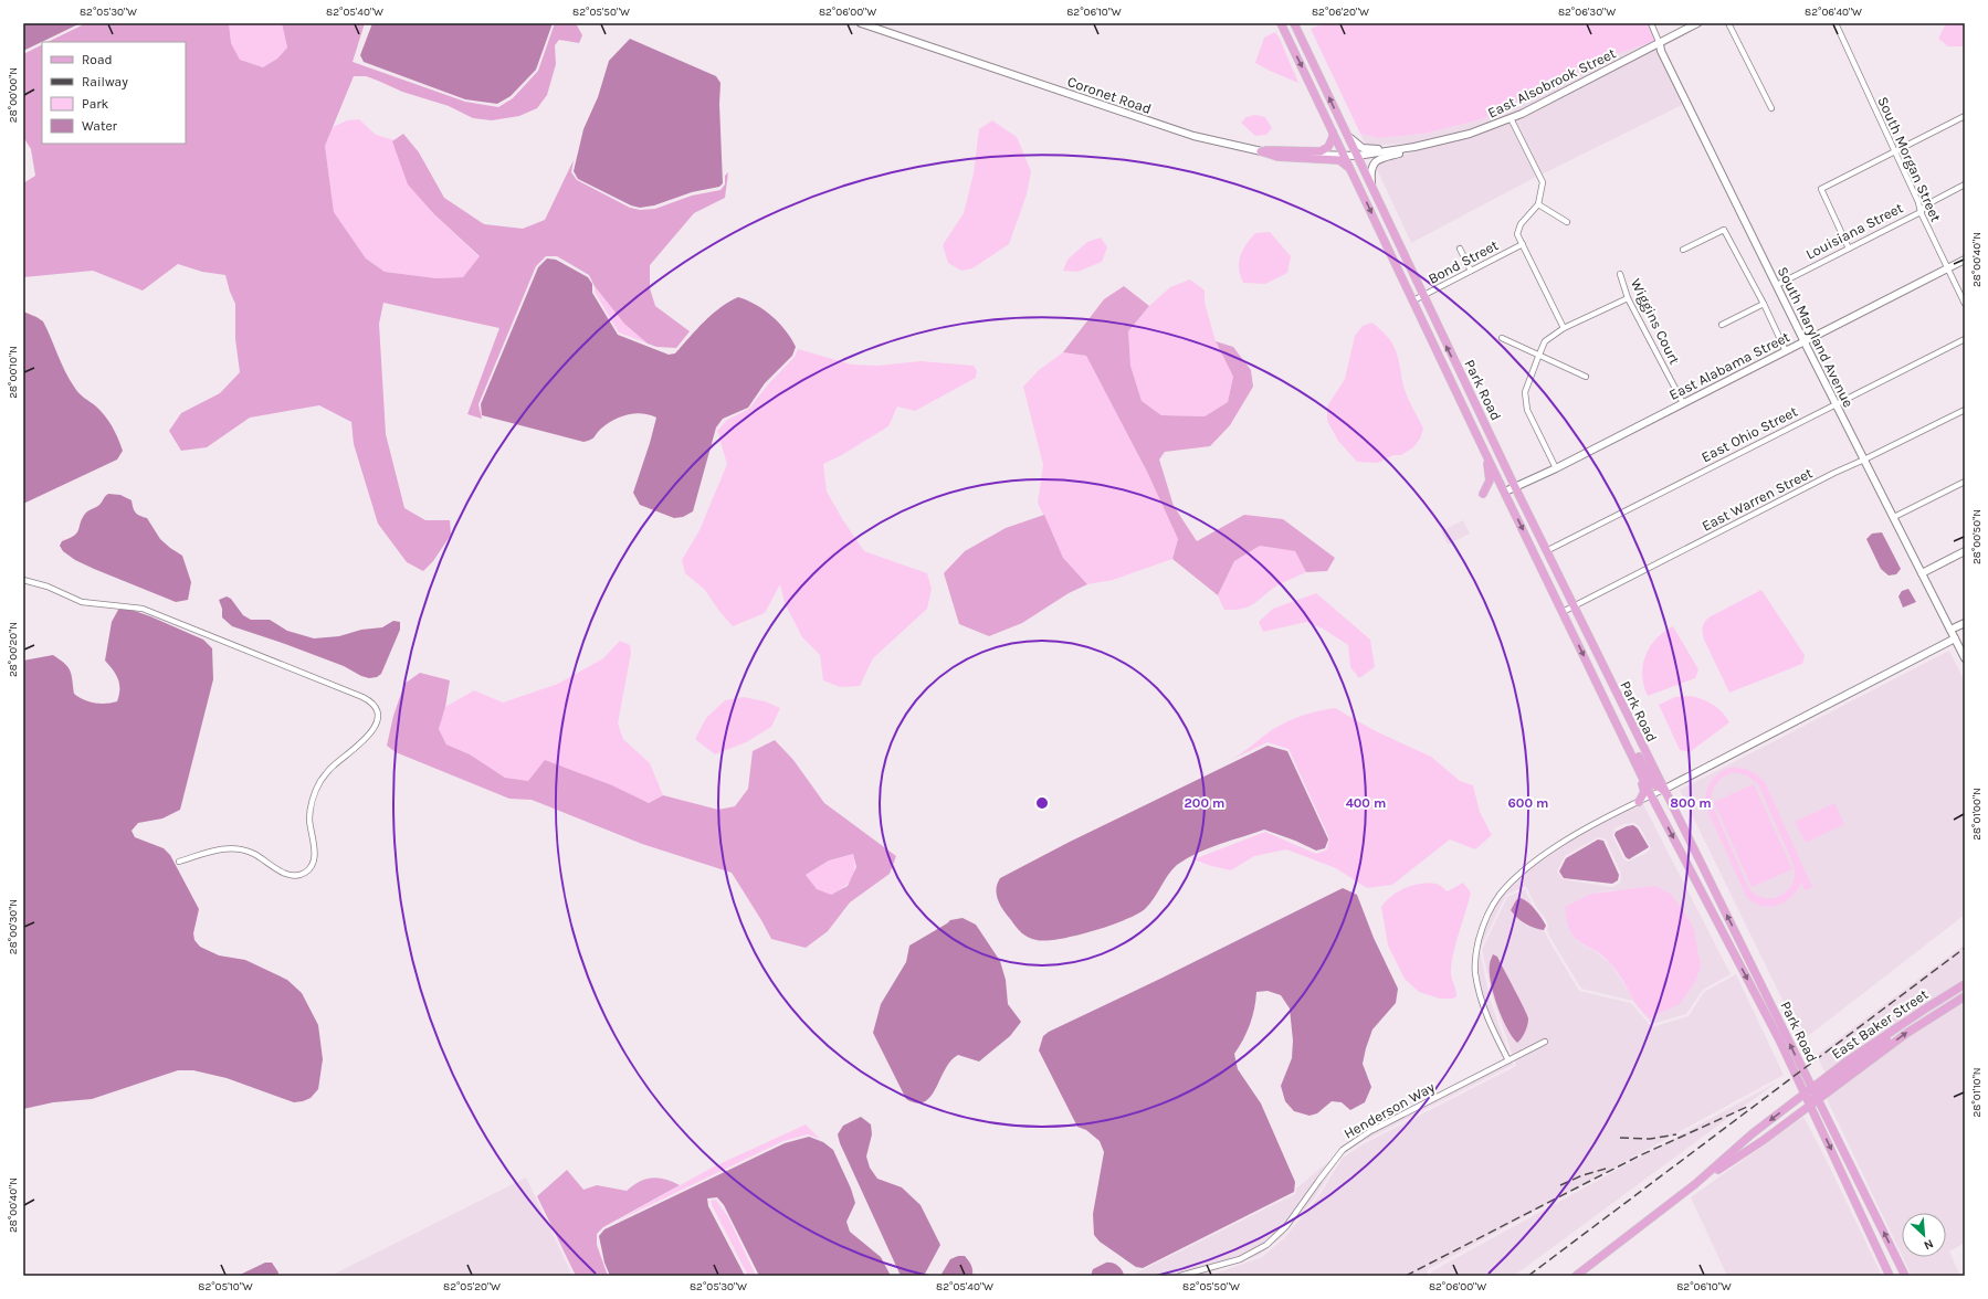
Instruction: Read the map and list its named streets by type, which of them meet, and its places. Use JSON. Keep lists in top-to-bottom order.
{
  "streets": {
    "main road": ["Park Road", "East Baker Street"],
    "street": [
      "East Alsobrook Street",
      "Coronet Road",
      "South Morgan Street",
      "Louisiana Street",
      "Bond Street",
      "Wiggins Court",
      "South Maryland Avenue",
      "East Alabama Street",
      "East Ohio Street",
      "East Warren Street",
      "Henderson Way"
    ]
  },
  "crossings": [
    ["East Alsobrook Street", "Coronet Road"],
    ["East Alsobrook Street", "South Maryland Avenue"],
    ["East Alsobrook Street", "Park Road"],
    ["Coronet Road", "Park Road"],
    ["South Morgan Street", "Louisiana Street"],
    ["South Morgan Street", "East Alabama Street"],
    ["Louisiana Street", "South Maryland Avenue"],
    ["Bond Street", "Park Road"],
    ["Wiggins Court", "East Alabama Street"],
    ["South Maryland Avenue", "East Alabama Street"],
    ["South Maryland Avenue", "East Ohio Street"],
    ["South Maryland Avenue", "East Warren Street"],
    ["East Alabama Street", "Park Road"],
    ["Park Road", "East Ohio Street"],
    ["Park Road", "East Warren Street"],
    ["Park Road", "East Baker Street"]
  ],
  "legend": [
    "Road",
    "Railway",
    "Park",
    "Water"
  ],
  "north": "bottom right",
  "coordinates": [
    "82°05'30\"W",
    "82°05'40\"W",
    "82°05'50\"W",
    "82°06'00\"W",
    "82°06'10\"W",
    "82°06'20\"W",
    "82°06'30\"W",
    "82°06'40\"W",
    "28°00'00\"N",
    "28°00'40\"N",
    "28°00'10\"N",
    "28°00'50\"N",
    "28°00'20\"N",
    "28°01'00\"N",
    "28°00'30\"N",
    "28°01'10\"N",
    "82°05'10\"W",
    "82°05'20\"W"
  ],
  "rings": [
    "200 m",
    "400 m",
    "600 m",
    "800 m"
  ]
}
